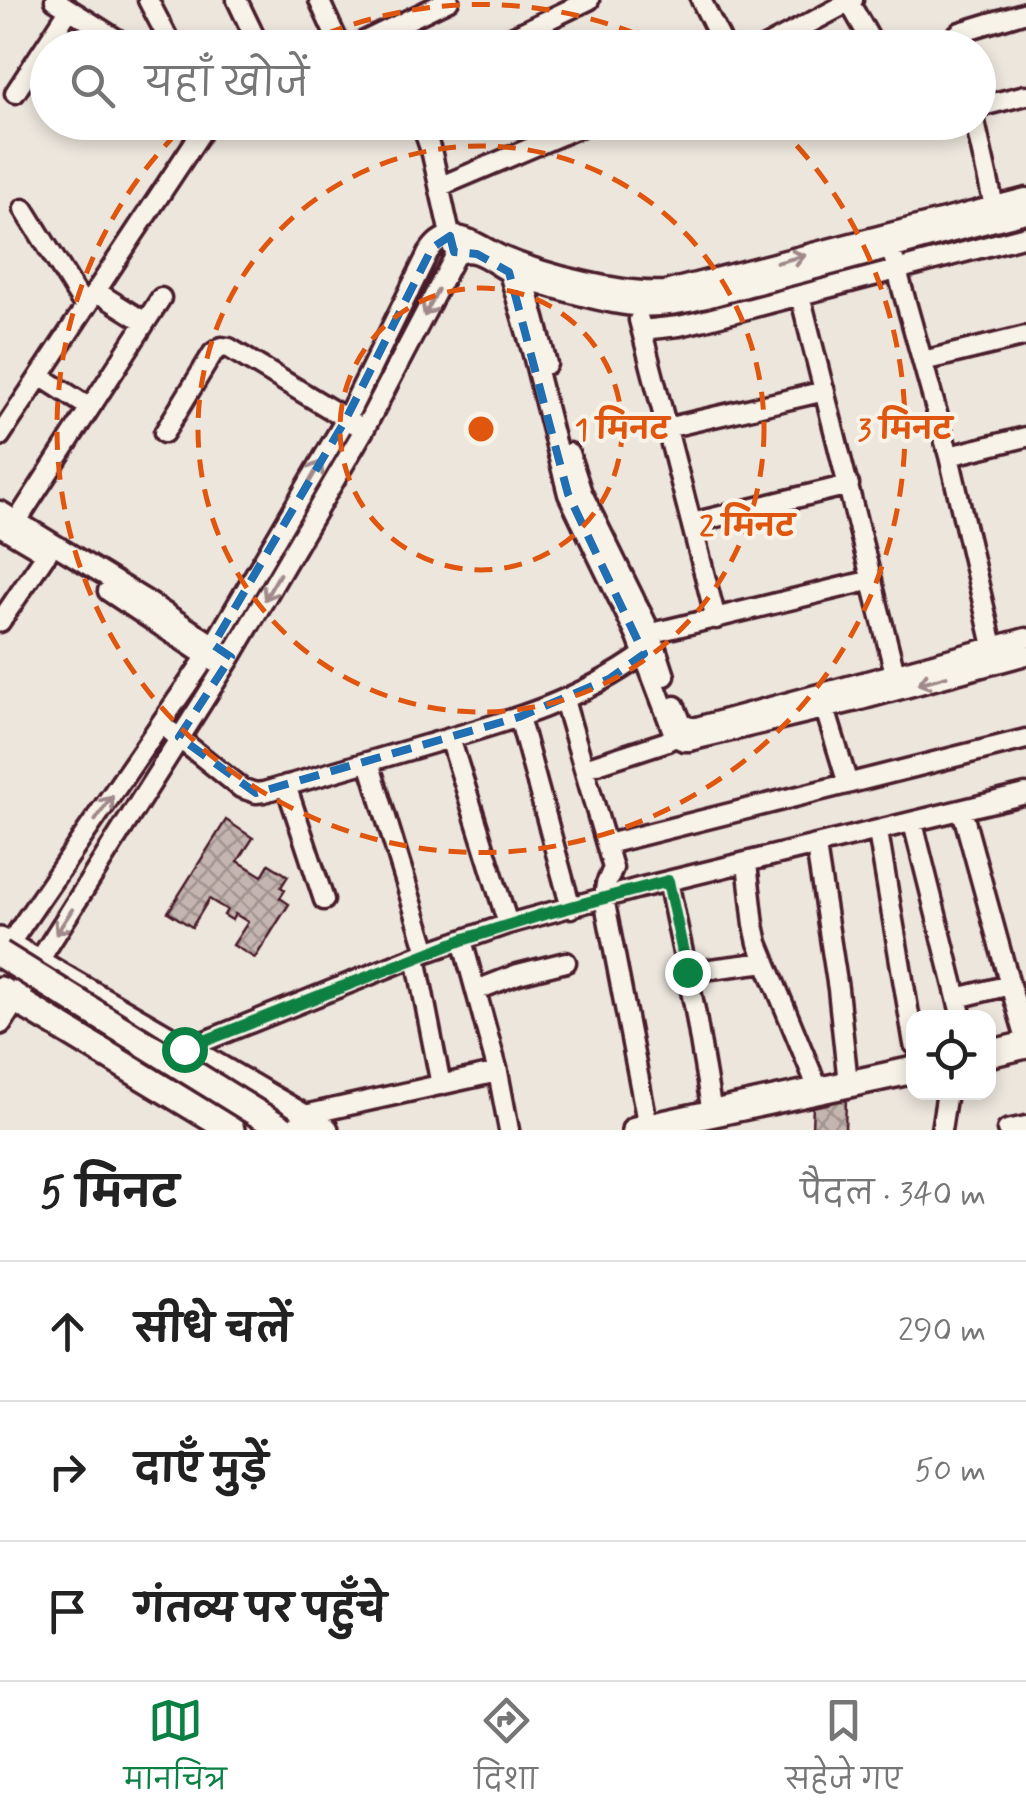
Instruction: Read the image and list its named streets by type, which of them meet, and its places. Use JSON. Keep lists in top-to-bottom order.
{
  "page": {
    "search": "यहाँ खोजें",
    "heading": ["5 मिनट", "पैदल · 340 m"],
    "list": [
      ["सीधे चलें", "290 m"],
      ["दाएँ मुड़ें", "50 m"],
      "गंतव्य पर पहुँचे"
    ],
    "nav": ["मानचित्र", "दिशा", "सहेजे गए"]
  },
  "rings": ["1 मिनट", "3 मिनट", "2 मिनट"]
}
